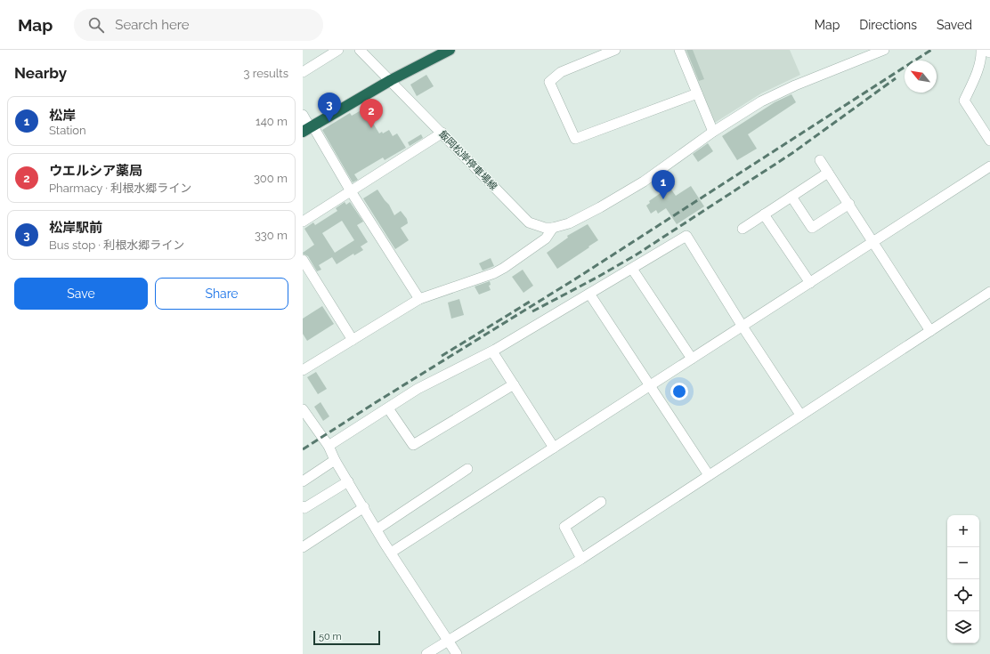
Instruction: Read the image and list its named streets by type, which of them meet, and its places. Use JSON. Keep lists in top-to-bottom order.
{
  "streets": {
    "street": ["飯岡松岸停車場線"]
  },
  "scale_bar": "50 m",
  "north": "top left",
  "page": {
    "header": "Map",
    "search": "Search here",
    "nav": ["Map", "Directions", "Saved"],
    "heading": ["Nearby", "3 results"],
    "pins": ["3", "2", "1"],
    "list": [
      {
        "mark": "1",
        "name": "松岸",
        "note": "Station",
        "value": "140 m"
      },
      {
        "mark": "2",
        "name": "ウエルシア薬局",
        "note": "Pharmacy · 利根水郷ライン",
        "value": "300 m"
      },
      {
        "mark": "3",
        "name": "松岸駅前",
        "note": "Bus stop · 利根水郷ライン",
        "value": "330 m"
      }
    ],
    "buttons": ["Save", "Share"],
    "map_buttons": ["+", "−"],
    "scale": "50 m"
  }
}
